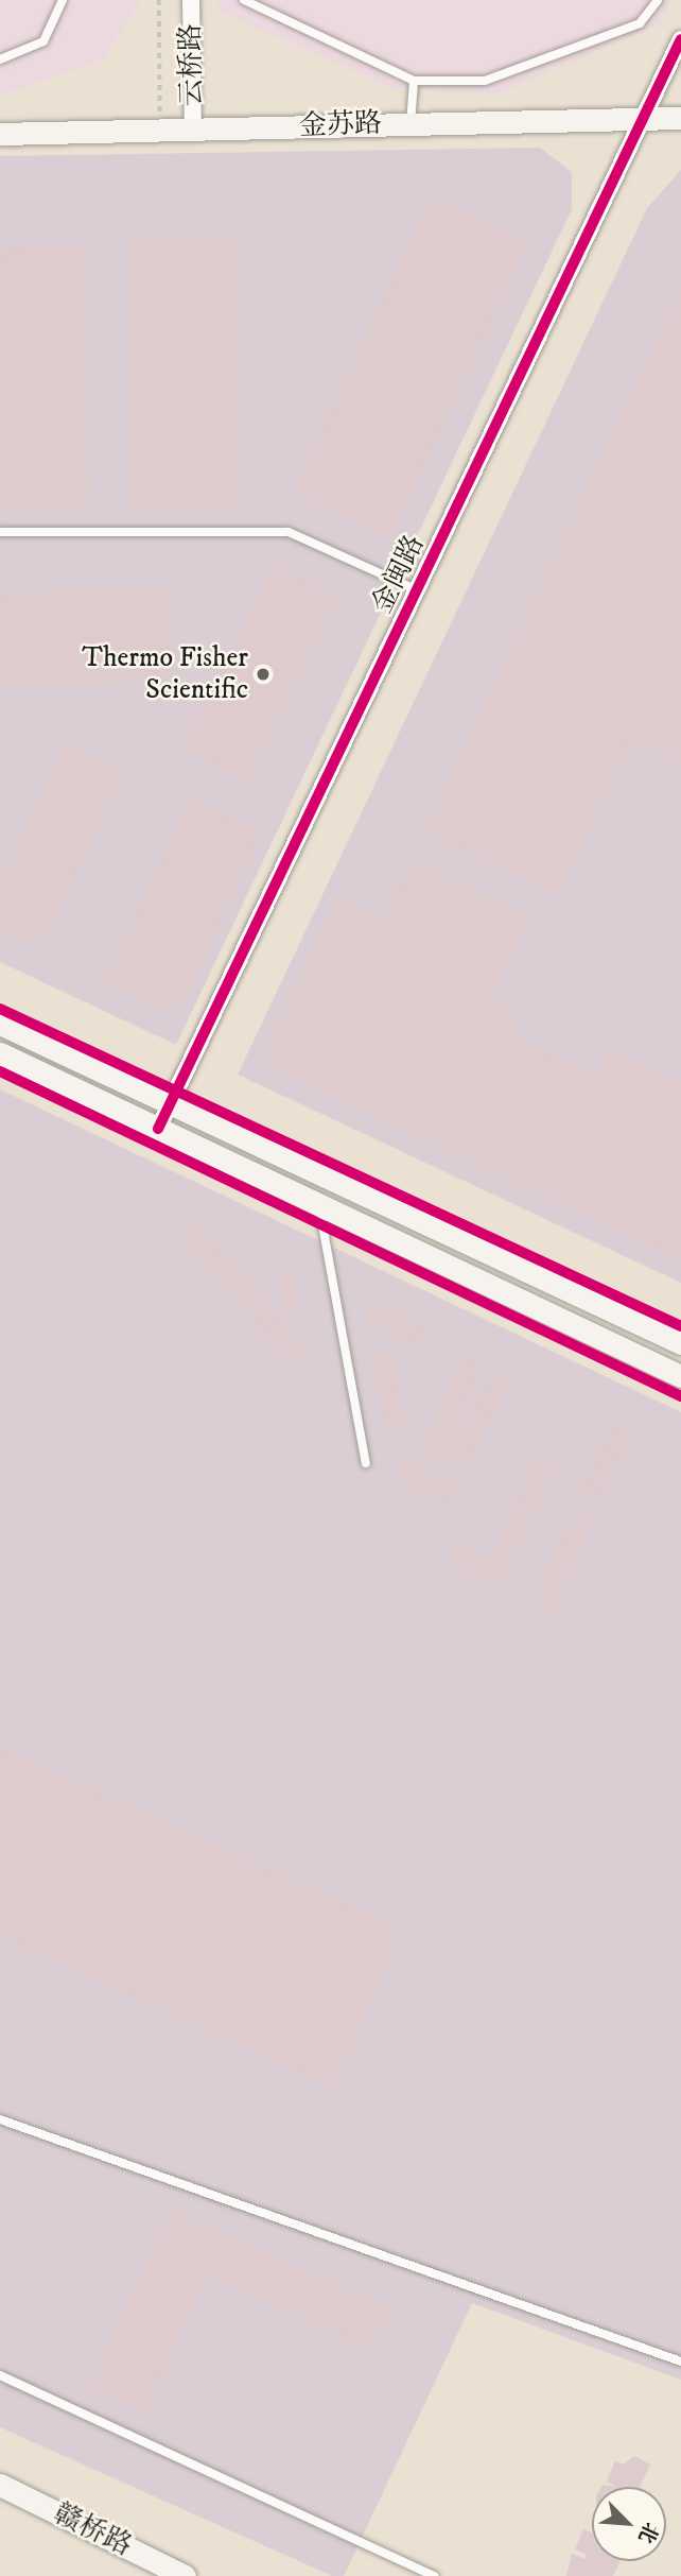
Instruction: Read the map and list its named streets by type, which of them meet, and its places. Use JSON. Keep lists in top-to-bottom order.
{
  "streets": {
    "street": [
      "云桥路",
      "金苏路",
      "金闽路",
      "赣桥路"
    ]
  },
  "crossings": [
    ["云桥路", "金苏路"],
    ["金苏路", "金闽路"]
  ],
  "places": ["Thermo Fisher Scientific"],
  "north": "bottom right"
}
